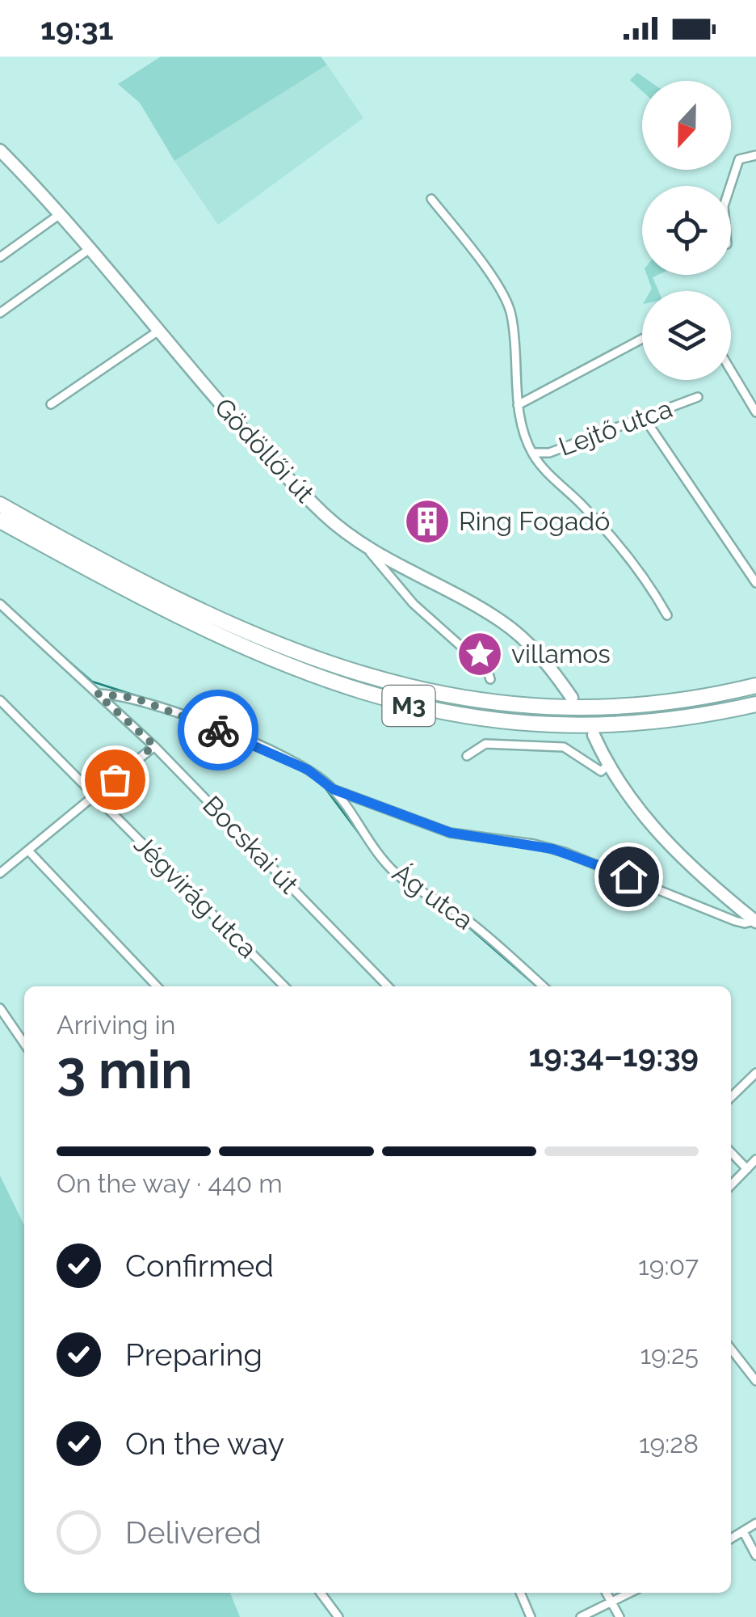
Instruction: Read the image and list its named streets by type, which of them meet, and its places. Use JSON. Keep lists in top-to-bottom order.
{
  "streets": {
    "highway": ["M3"],
    "main road": ["Gödöllői út"],
    "street": [
      "Lejtő utca",
      "Bocskai út",
      "Jégvirág utca",
      "Ág utca"
    ]
  },
  "places": {
    "building": ["Ring Fogadó"],
    "place": ["villamos"]
  },
  "north": "bottom",
  "page": {
    "status": "19:31",
    "heading": ["3 min", "Arriving in", "19:34–19:39"],
    "bar": "On the way · 440 m",
    "list": [
      ["Confirmed", "19:07"],
      ["Preparing", "19:25"],
      ["On the way", "19:28"],
      "Delivered"
    ]
  }
}
